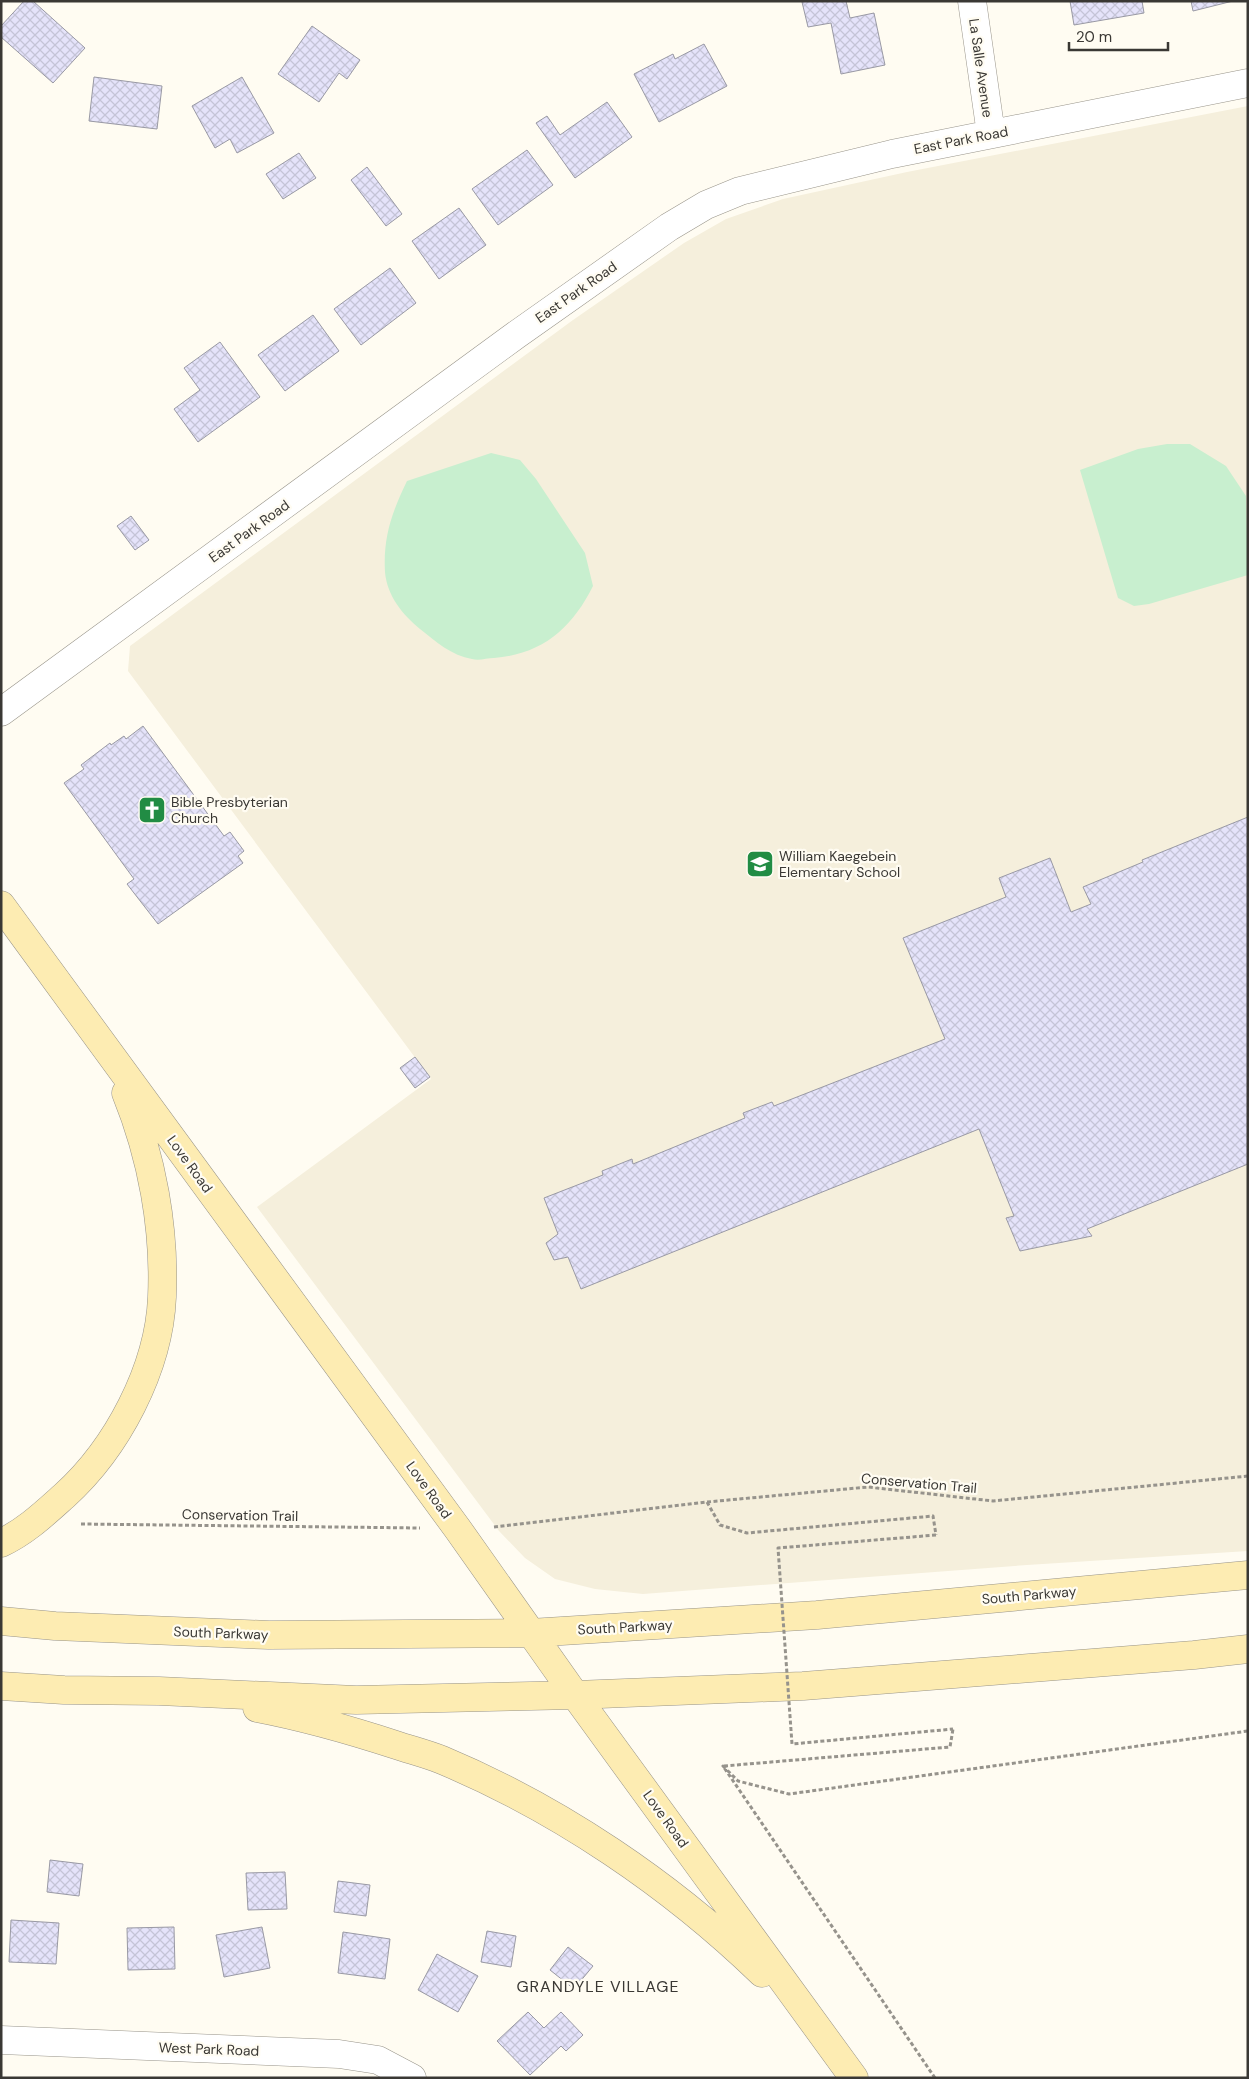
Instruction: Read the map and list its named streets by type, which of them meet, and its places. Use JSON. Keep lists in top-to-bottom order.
{
  "streets": {
    "main road": ["Love Road", "South Parkway"],
    "street": ["La Salle Avenue", "East Park Road", "West Park Road"],
    "path": ["Conservation Trail"]
  },
  "crossings": [
    ["La Salle Avenue", "East Park Road"],
    ["Love Road", "South Parkway"]
  ],
  "districts": ["GRANDYLE VILLAGE"],
  "places": {
    "church": ["Bible Presbyterian Church"],
    "school or university": ["William Kaegebein Elementary School"]
  },
  "scale_bar": "20 m"
}
